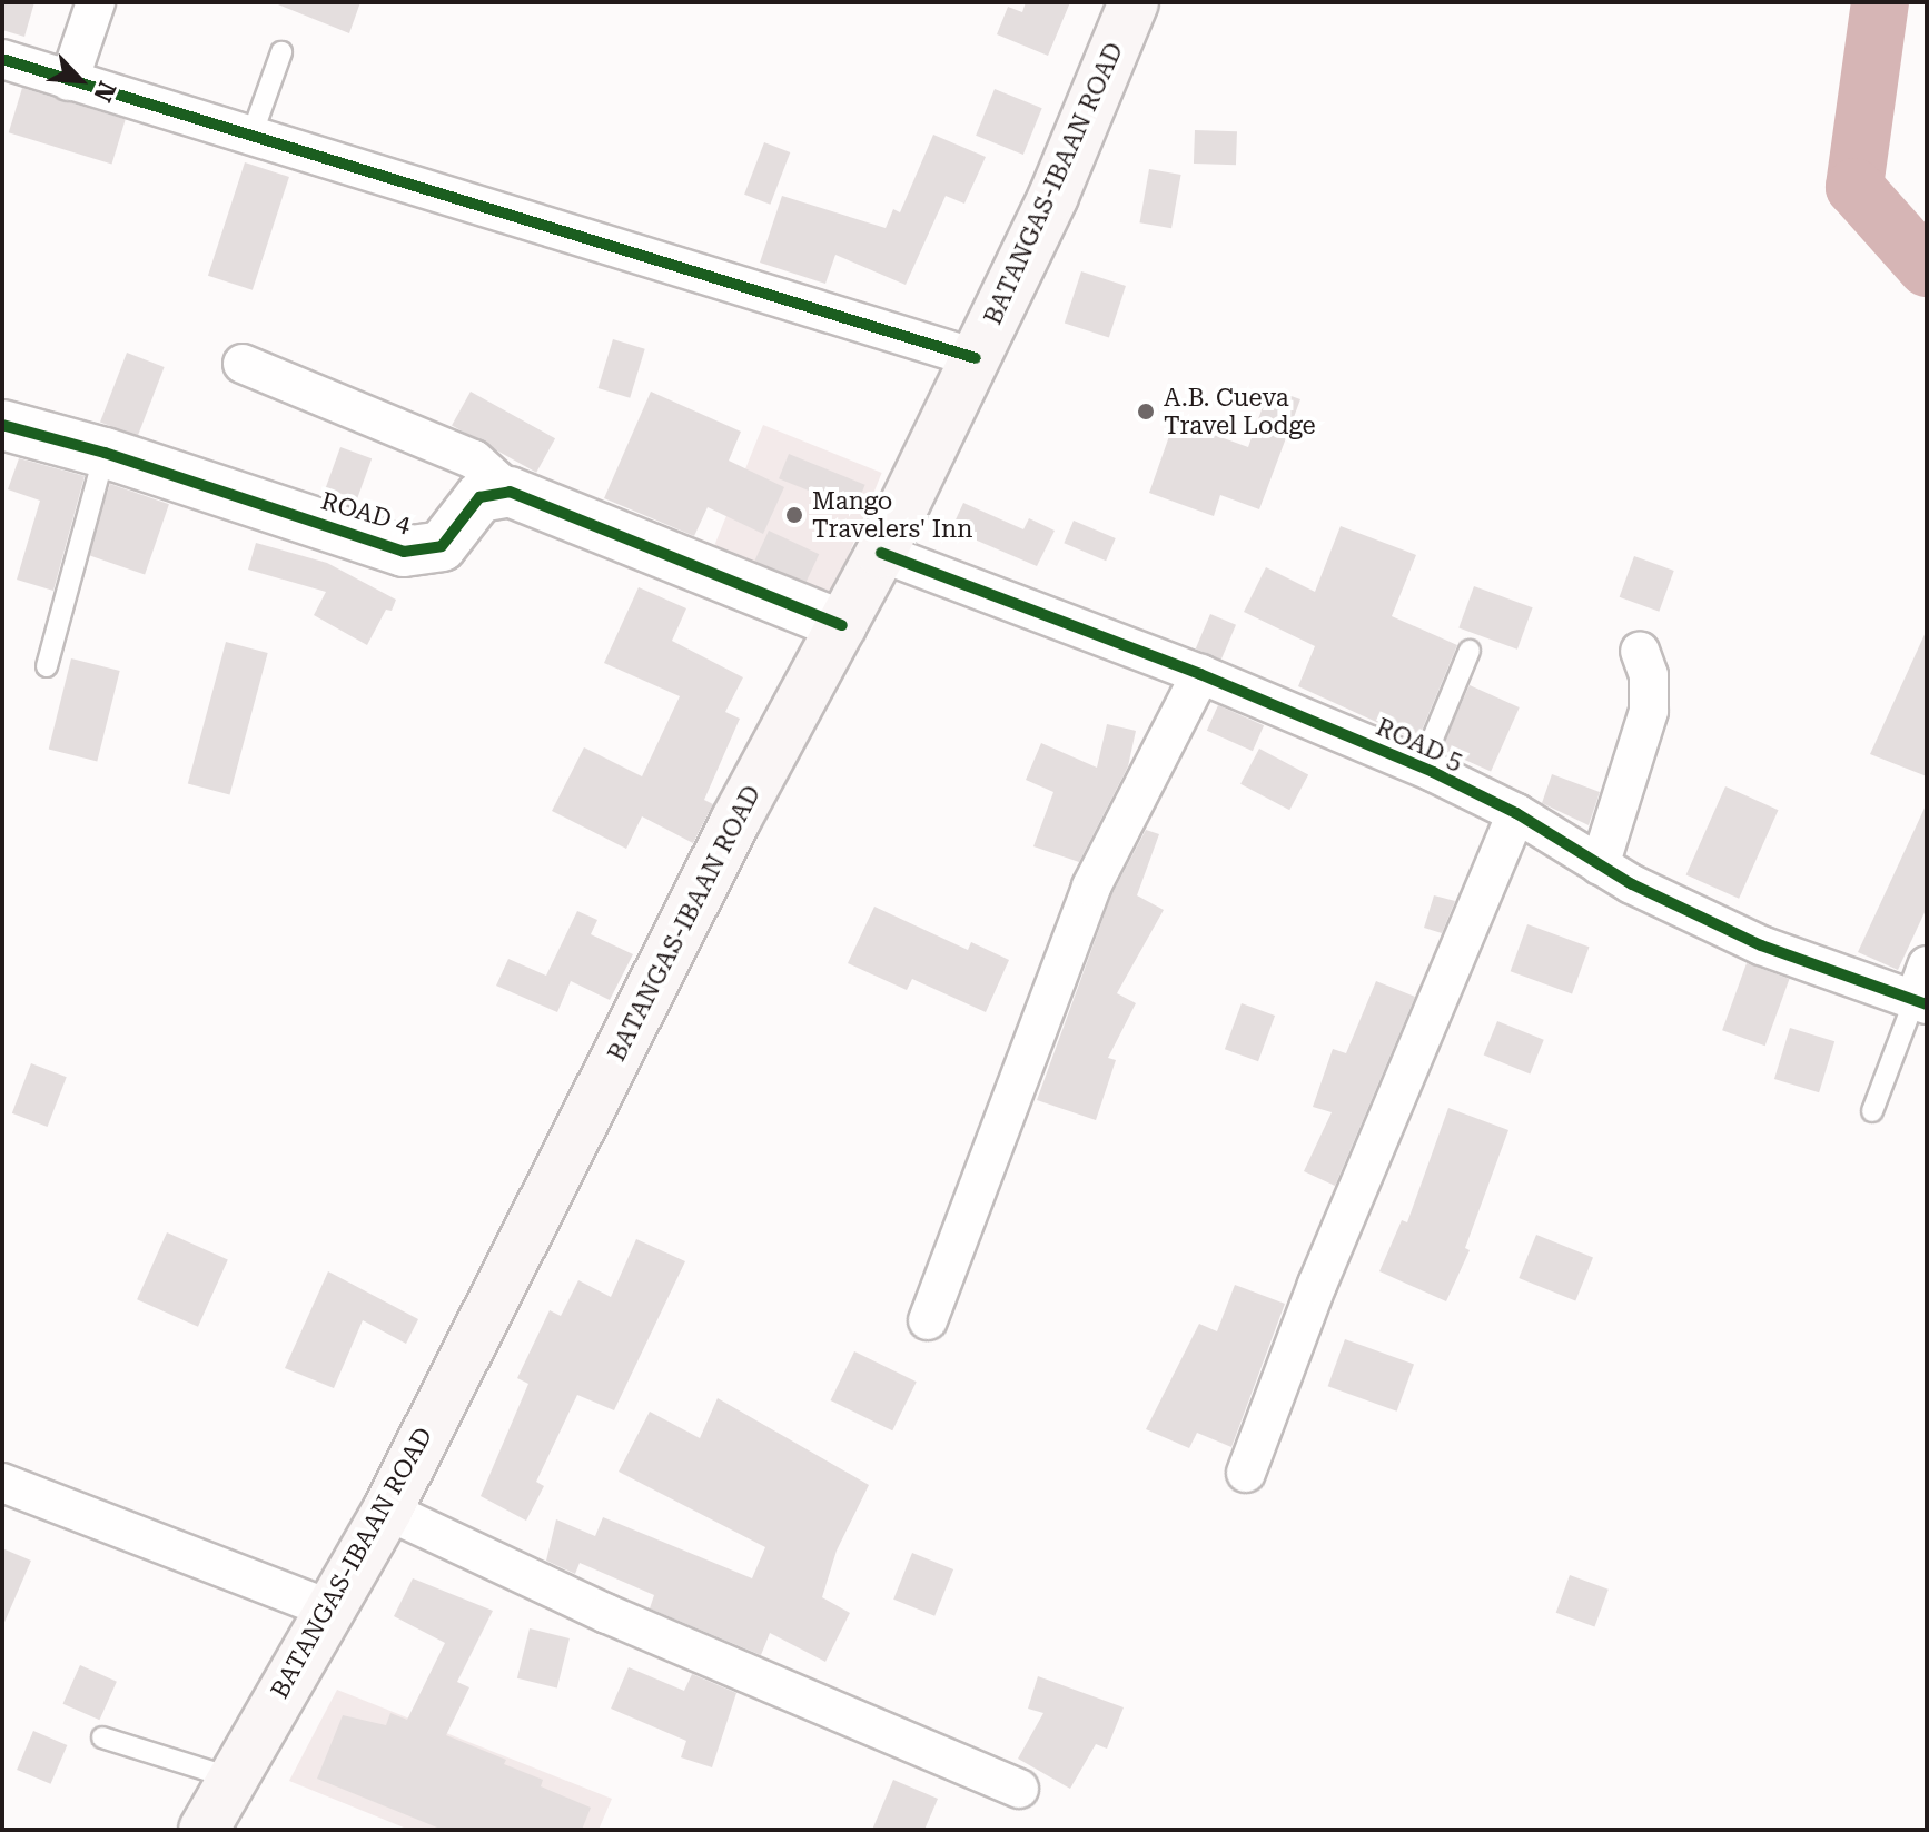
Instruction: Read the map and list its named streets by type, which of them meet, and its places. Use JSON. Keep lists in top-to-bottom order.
{
  "streets": {
    "main road": ["BATANGAS-IBAAN ROAD"],
    "street": ["ROAD 4", "ROAD 5"]
  },
  "crossings": [
    ["BATANGAS-IBAAN ROAD", "ROAD 5"]
  ],
  "places": ["A.B. Cueva Travel Lodge", "Mango Travelers' Inn"],
  "north": "bottom right"
}
